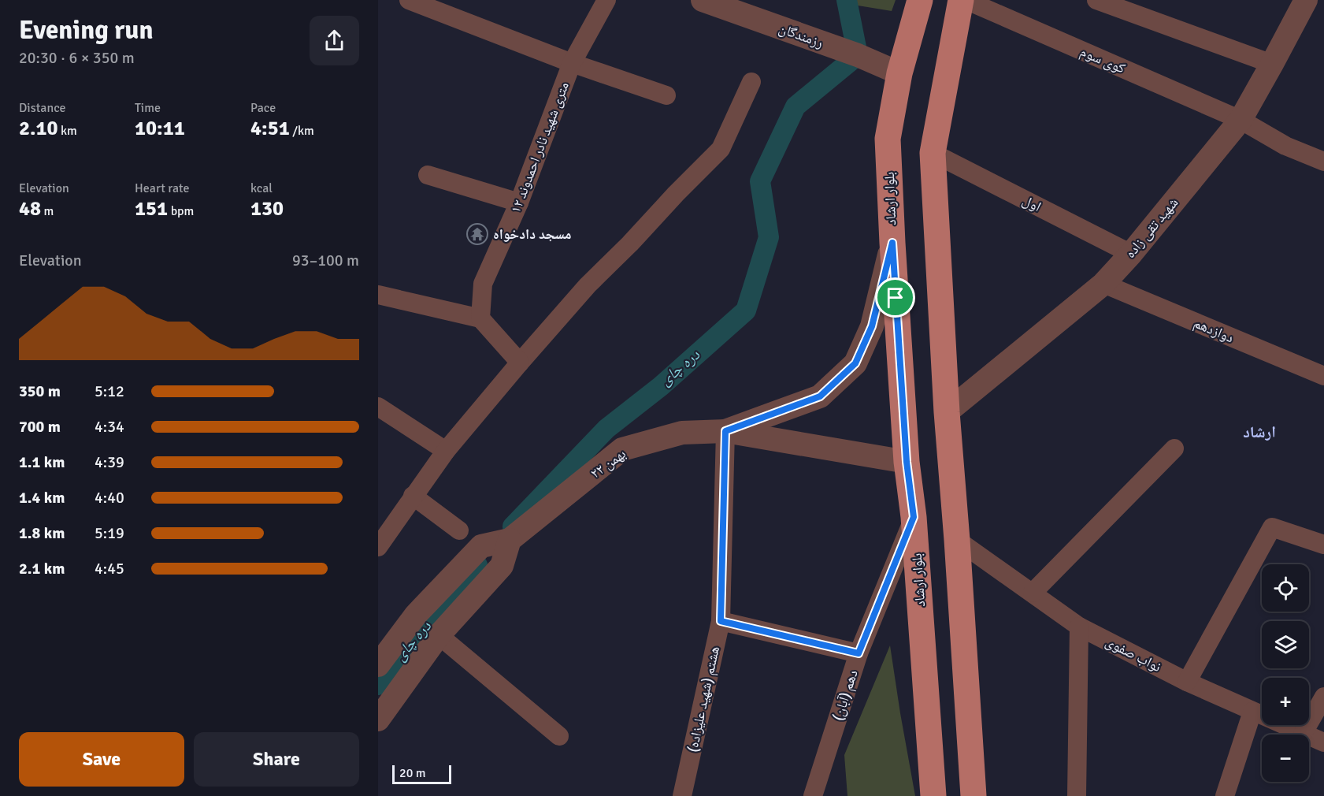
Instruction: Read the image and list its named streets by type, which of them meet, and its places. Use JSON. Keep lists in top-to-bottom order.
{
  "streets": {
    "main road": ["بلوار ارشاد"],
    "street": [
      "رزمندگان",
      "کوی سوم",
      "۱۲ متری شهید نادر احمدوند",
      "اول",
      "شهید تقی زاده",
      "دوازدهم",
      "۲۲ بهمن",
      "نواب صفوی",
      "دهم (آبان)",
      "هشتم (شهید علیزاده)"
    ]
  },
  "crossings": [
    ["رزمندگان", "بلوار ارشاد"],
    ["کوی سوم", "شهید تقی زاده"],
    ["بلوار ارشاد", "۲۲ بهمن"],
    ["بلوار ارشاد", "دهم (آبان)"],
    ["اول", "شهید تقی زاده"],
    ["شهید تقی زاده", "دوازدهم"],
    ["۲۲ بهمن", "هشتم (شهید علیزاده)"]
  ],
  "districts": ["ارشاد"],
  "water": ["دره چای"],
  "places": {
    "temple": ["مسجد دادخواه"]
  },
  "scale_bar": "20 m",
  "page": {
    "heading": ["Evening run", "20:30 · 6 × 350 m"],
    "stats": [
      ["Distance", "2.10 km"],
      ["Time", "10:11"],
      ["Pace", "4:51 /km"],
      ["Elevation", "48 m"],
      ["Heart rate", "151 bpm"],
      ["kcal", "130"]
    ],
    "chart": ["Elevation", "93–100 m"],
    "list": [
      {
        "name": "350 m",
        "note": "5:12"
      },
      {
        "name": "700 m",
        "note": "4:34"
      },
      {
        "name": "1.1 km",
        "note": "4:39"
      },
      {
        "name": "1.4 km",
        "note": "4:40"
      },
      {
        "name": "1.8 km",
        "note": "5:19"
      },
      {
        "name": "2.1 km",
        "note": "4:45"
      }
    ],
    "map_buttons": ["+", "−"],
    "buttons": ["Save", "Share"],
    "scale": "20 m"
  }
}
